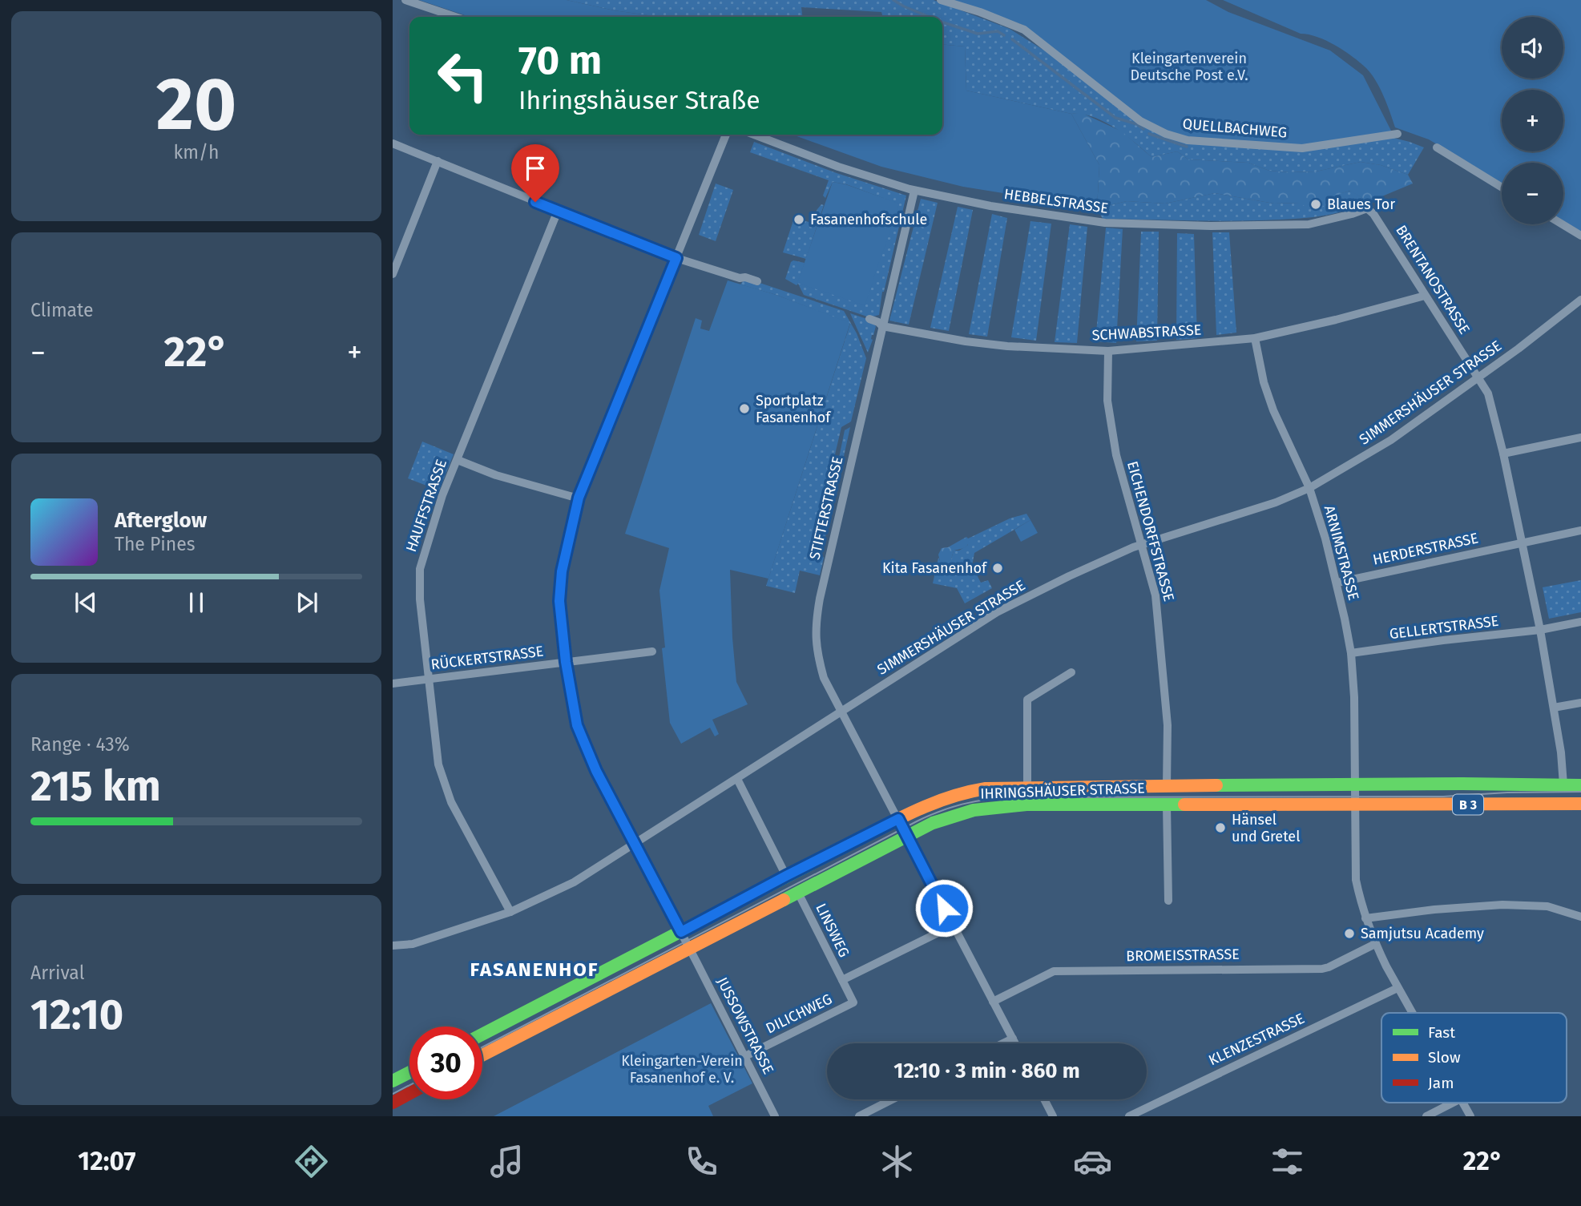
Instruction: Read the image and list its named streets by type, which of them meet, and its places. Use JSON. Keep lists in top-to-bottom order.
{
  "streets": {
    "main road": ["IHRINGSHÄUSER STRASSE", "B 3"],
    "street": [
      "QUELLBACHWEG",
      "HEBBELSTRASSE",
      "BRENTANOSTRASSE",
      "SCHWABSTRASSE",
      "SIMMERSHÄUSER STRASSE",
      "HAUFFSTRASSE",
      "STIFTERSTRASSE",
      "EICHENDORFFSTRASSE",
      "HERDERSTRASSE",
      "ARNIMSTRASSE",
      "GELLERTSTRASSE",
      "RÜCKERTSTRASSE",
      "LINSWEG",
      "BROMEISSTRASSE",
      "DILICHWEG",
      "JUSSOWSTRASSE",
      "KLENZESTRASSE"
    ]
  },
  "crossings": [
    ["HEBBELSTRASSE", "BRENTANOSTRASSE"],
    ["HEBBELSTRASSE", "STIFTERSTRASSE"],
    ["BRENTANOSTRASSE", "SCHWABSTRASSE"],
    ["BRENTANOSTRASSE", "SIMMERSHÄUSER STRASSE"],
    ["BRENTANOSTRASSE", "HERDERSTRASSE"],
    ["BRENTANOSTRASSE", "GELLERTSTRASSE"],
    ["BRENTANOSTRASSE", "IHRINGSHÄUSER STRASSE"],
    ["SCHWABSTRASSE", "STIFTERSTRASSE"],
    ["SCHWABSTRASSE", "EICHENDORFFSTRASSE"],
    ["SCHWABSTRASSE", "ARNIMSTRASSE"],
    ["SIMMERSHÄUSER STRASSE", "HAUFFSTRASSE"],
    ["SIMMERSHÄUSER STRASSE", "STIFTERSTRASSE"],
    ["SIMMERSHÄUSER STRASSE", "EICHENDORFFSTRASSE"],
    ["SIMMERSHÄUSER STRASSE", "ARNIMSTRASSE"],
    ["SIMMERSHÄUSER STRASSE", "JUSSOWSTRASSE"],
    ["HAUFFSTRASSE", "RÜCKERTSTRASSE"],
    ["STIFTERSTRASSE", "IHRINGSHÄUSER STRASSE"],
    ["STIFTERSTRASSE", "BROMEISSTRASSE"],
    ["STIFTERSTRASSE", "DILICHWEG"],
    ["EICHENDORFFSTRASSE", "IHRINGSHÄUSER STRASSE"],
    ["HERDERSTRASSE", "ARNIMSTRASSE"],
    ["ARNIMSTRASSE", "GELLERTSTRASSE"],
    ["ARNIMSTRASSE", "IHRINGSHÄUSER STRASSE"],
    ["ARNIMSTRASSE", "BROMEISSTRASSE"],
    ["ARNIMSTRASSE", "KLENZESTRASSE"],
    ["RÜCKERTSTRASSE", "JUSSOWSTRASSE"],
    ["IHRINGSHÄUSER STRASSE", "LINSWEG"],
    ["IHRINGSHÄUSER STRASSE", "JUSSOWSTRASSE"],
    ["LINSWEG", "DILICHWEG"],
    ["DILICHWEG", "JUSSOWSTRASSE"]
  ],
  "districts": ["FASANENHOF"],
  "parks": ["Kleingartenverein Deutsche Post e.V.", "Kleingarten-Verein Fasanenhof e. V."],
  "places": [
    "Blaues Tor",
    "Fasanenhofschule",
    "Sportplatz Fasanenhof",
    "Kita Fasanenhof",
    "Hänsel und Gretel",
    "Samjutsu Academy"
  ],
  "legend": ["Fast", "Slow", "Jam"],
  "page": {
    "tile": [
      ["20", "km/h"],
      "Climate",
      ["Range · 43%", "215 km"],
      ["Arrival", "12:10"]
    ],
    "map_buttons": ["+", "−"],
    "turn": ["70 m", "Ihringshäuser Straße"],
    "heat": ["−", "22°", "+"],
    "song": ["Afterglow", "The Pines"],
    "limit": "30",
    "trip": "12:10 · 3 min · 860 m",
    "tabs": ["12:07", "22°"]
  }
}
